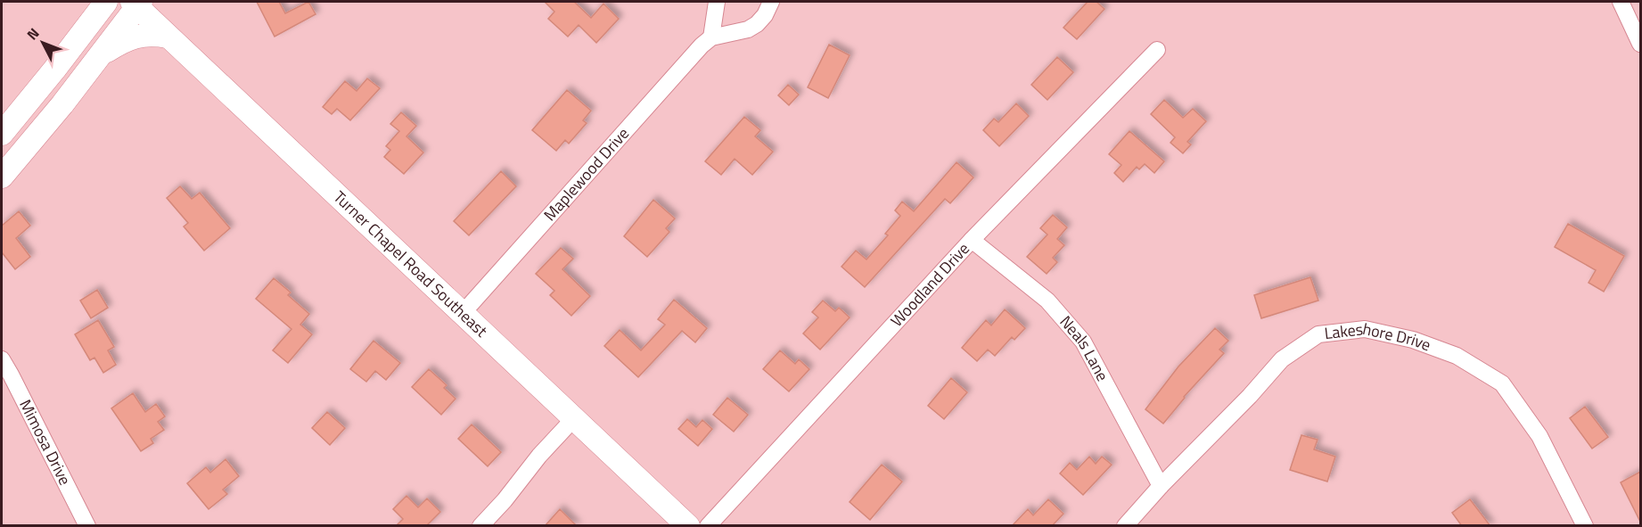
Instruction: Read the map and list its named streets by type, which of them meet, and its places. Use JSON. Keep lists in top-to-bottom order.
{
  "streets": {
    "street": [
      "Maplewood Drive",
      "Turner Chapel Road Southeast",
      "Woodland Drive",
      "Lakeshore Drive",
      "Neals Lane",
      "Mimosa Drive"
    ]
  },
  "crossings": [
    ["Maplewood Drive", "Turner Chapel Road Southeast"],
    ["Woodland Drive", "Neals Lane"],
    ["Lakeshore Drive", "Neals Lane"]
  ],
  "north": "top left"
}
